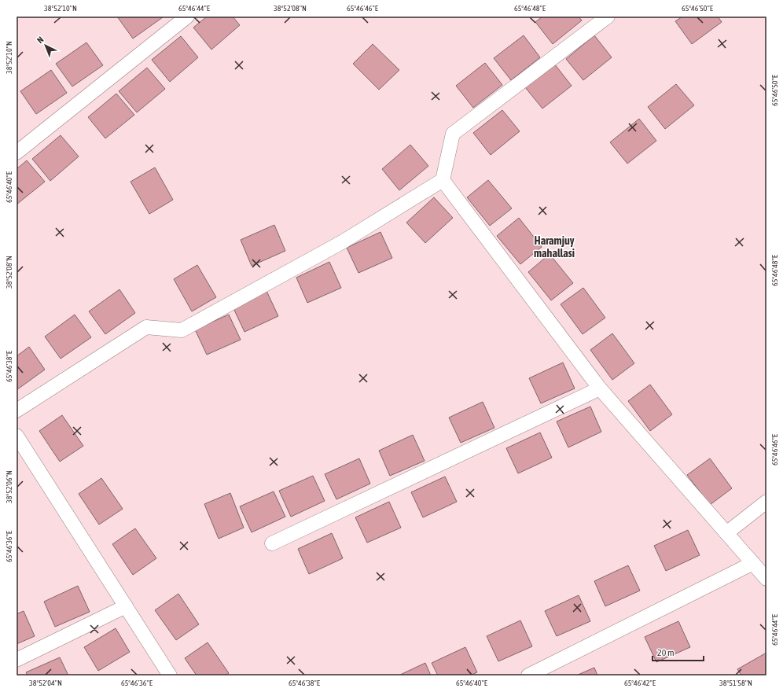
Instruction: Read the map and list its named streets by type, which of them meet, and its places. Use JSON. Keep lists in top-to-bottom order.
{
  "districts": ["Haramjuy mahallasi"],
  "scale_bar": "20 m",
  "north": "top left",
  "coordinates": [
    "38°52'10\"N",
    "65°46'44\"E",
    "38°52'08\"N",
    "65°46'46\"E",
    "65°46'48\"E",
    "65°46'50\"E",
    "65°46'40\"E",
    "65°46'38\"E",
    "38°52'06\"N",
    "65°46'36\"E",
    "38°52'04\"N",
    "65°46'42\"E",
    "38°51'58\"N"
  ]
}
